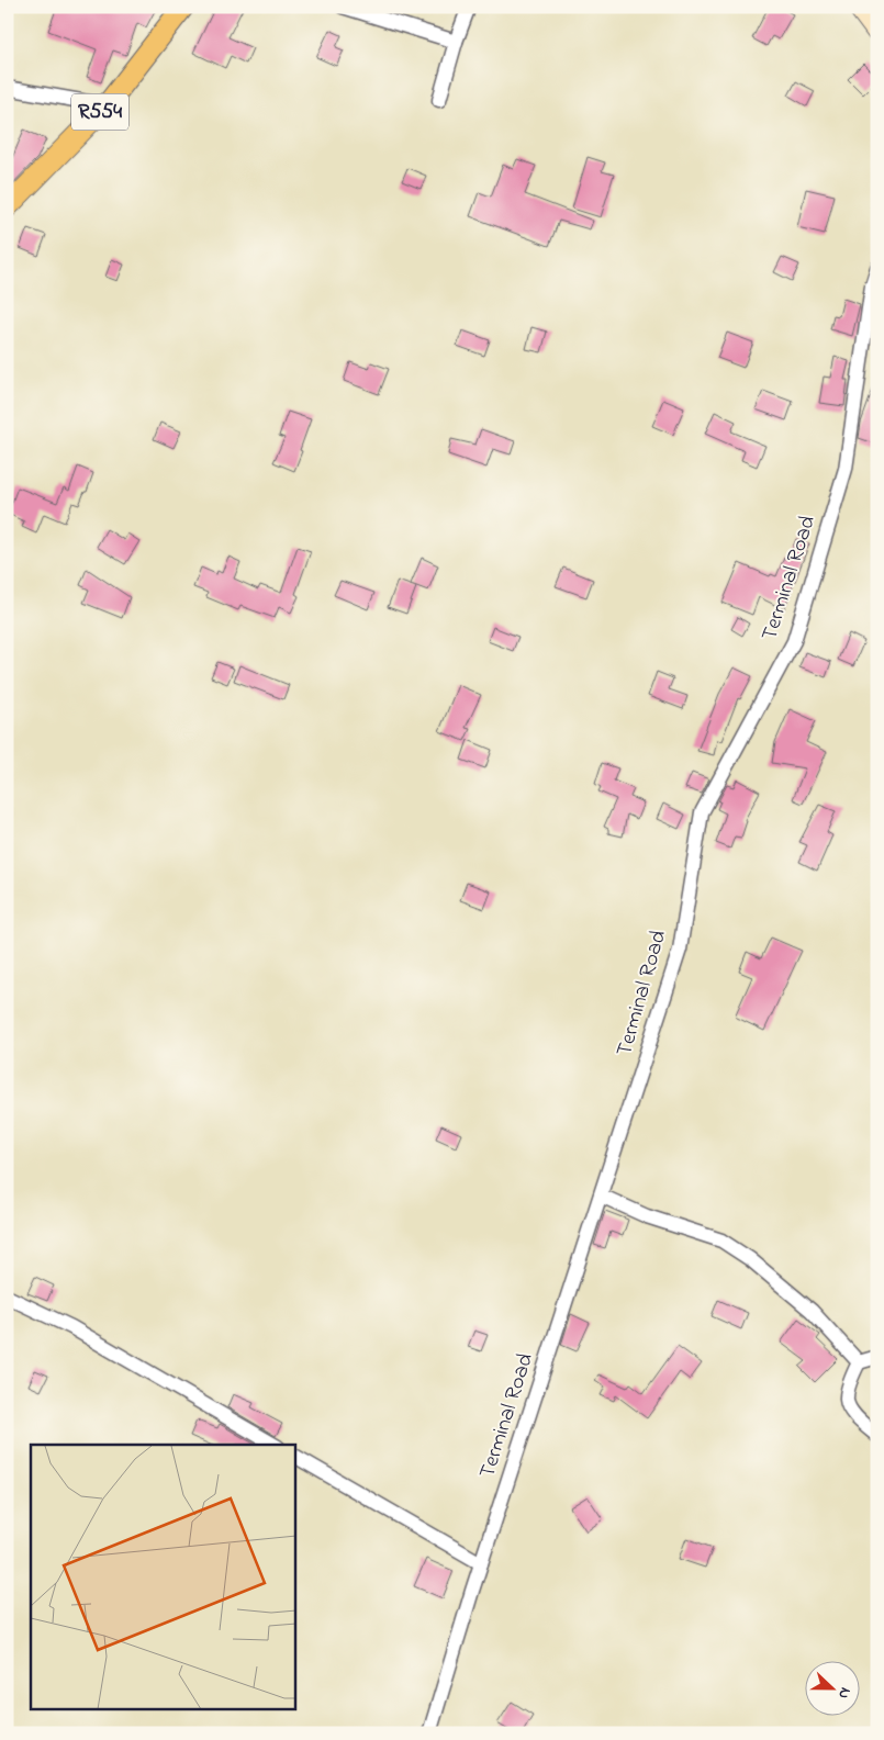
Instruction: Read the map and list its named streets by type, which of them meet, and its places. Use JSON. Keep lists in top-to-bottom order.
{
  "streets": {
    "main road": ["R554"],
    "street": ["Terminal Road"]
  },
  "north": "right"
}
